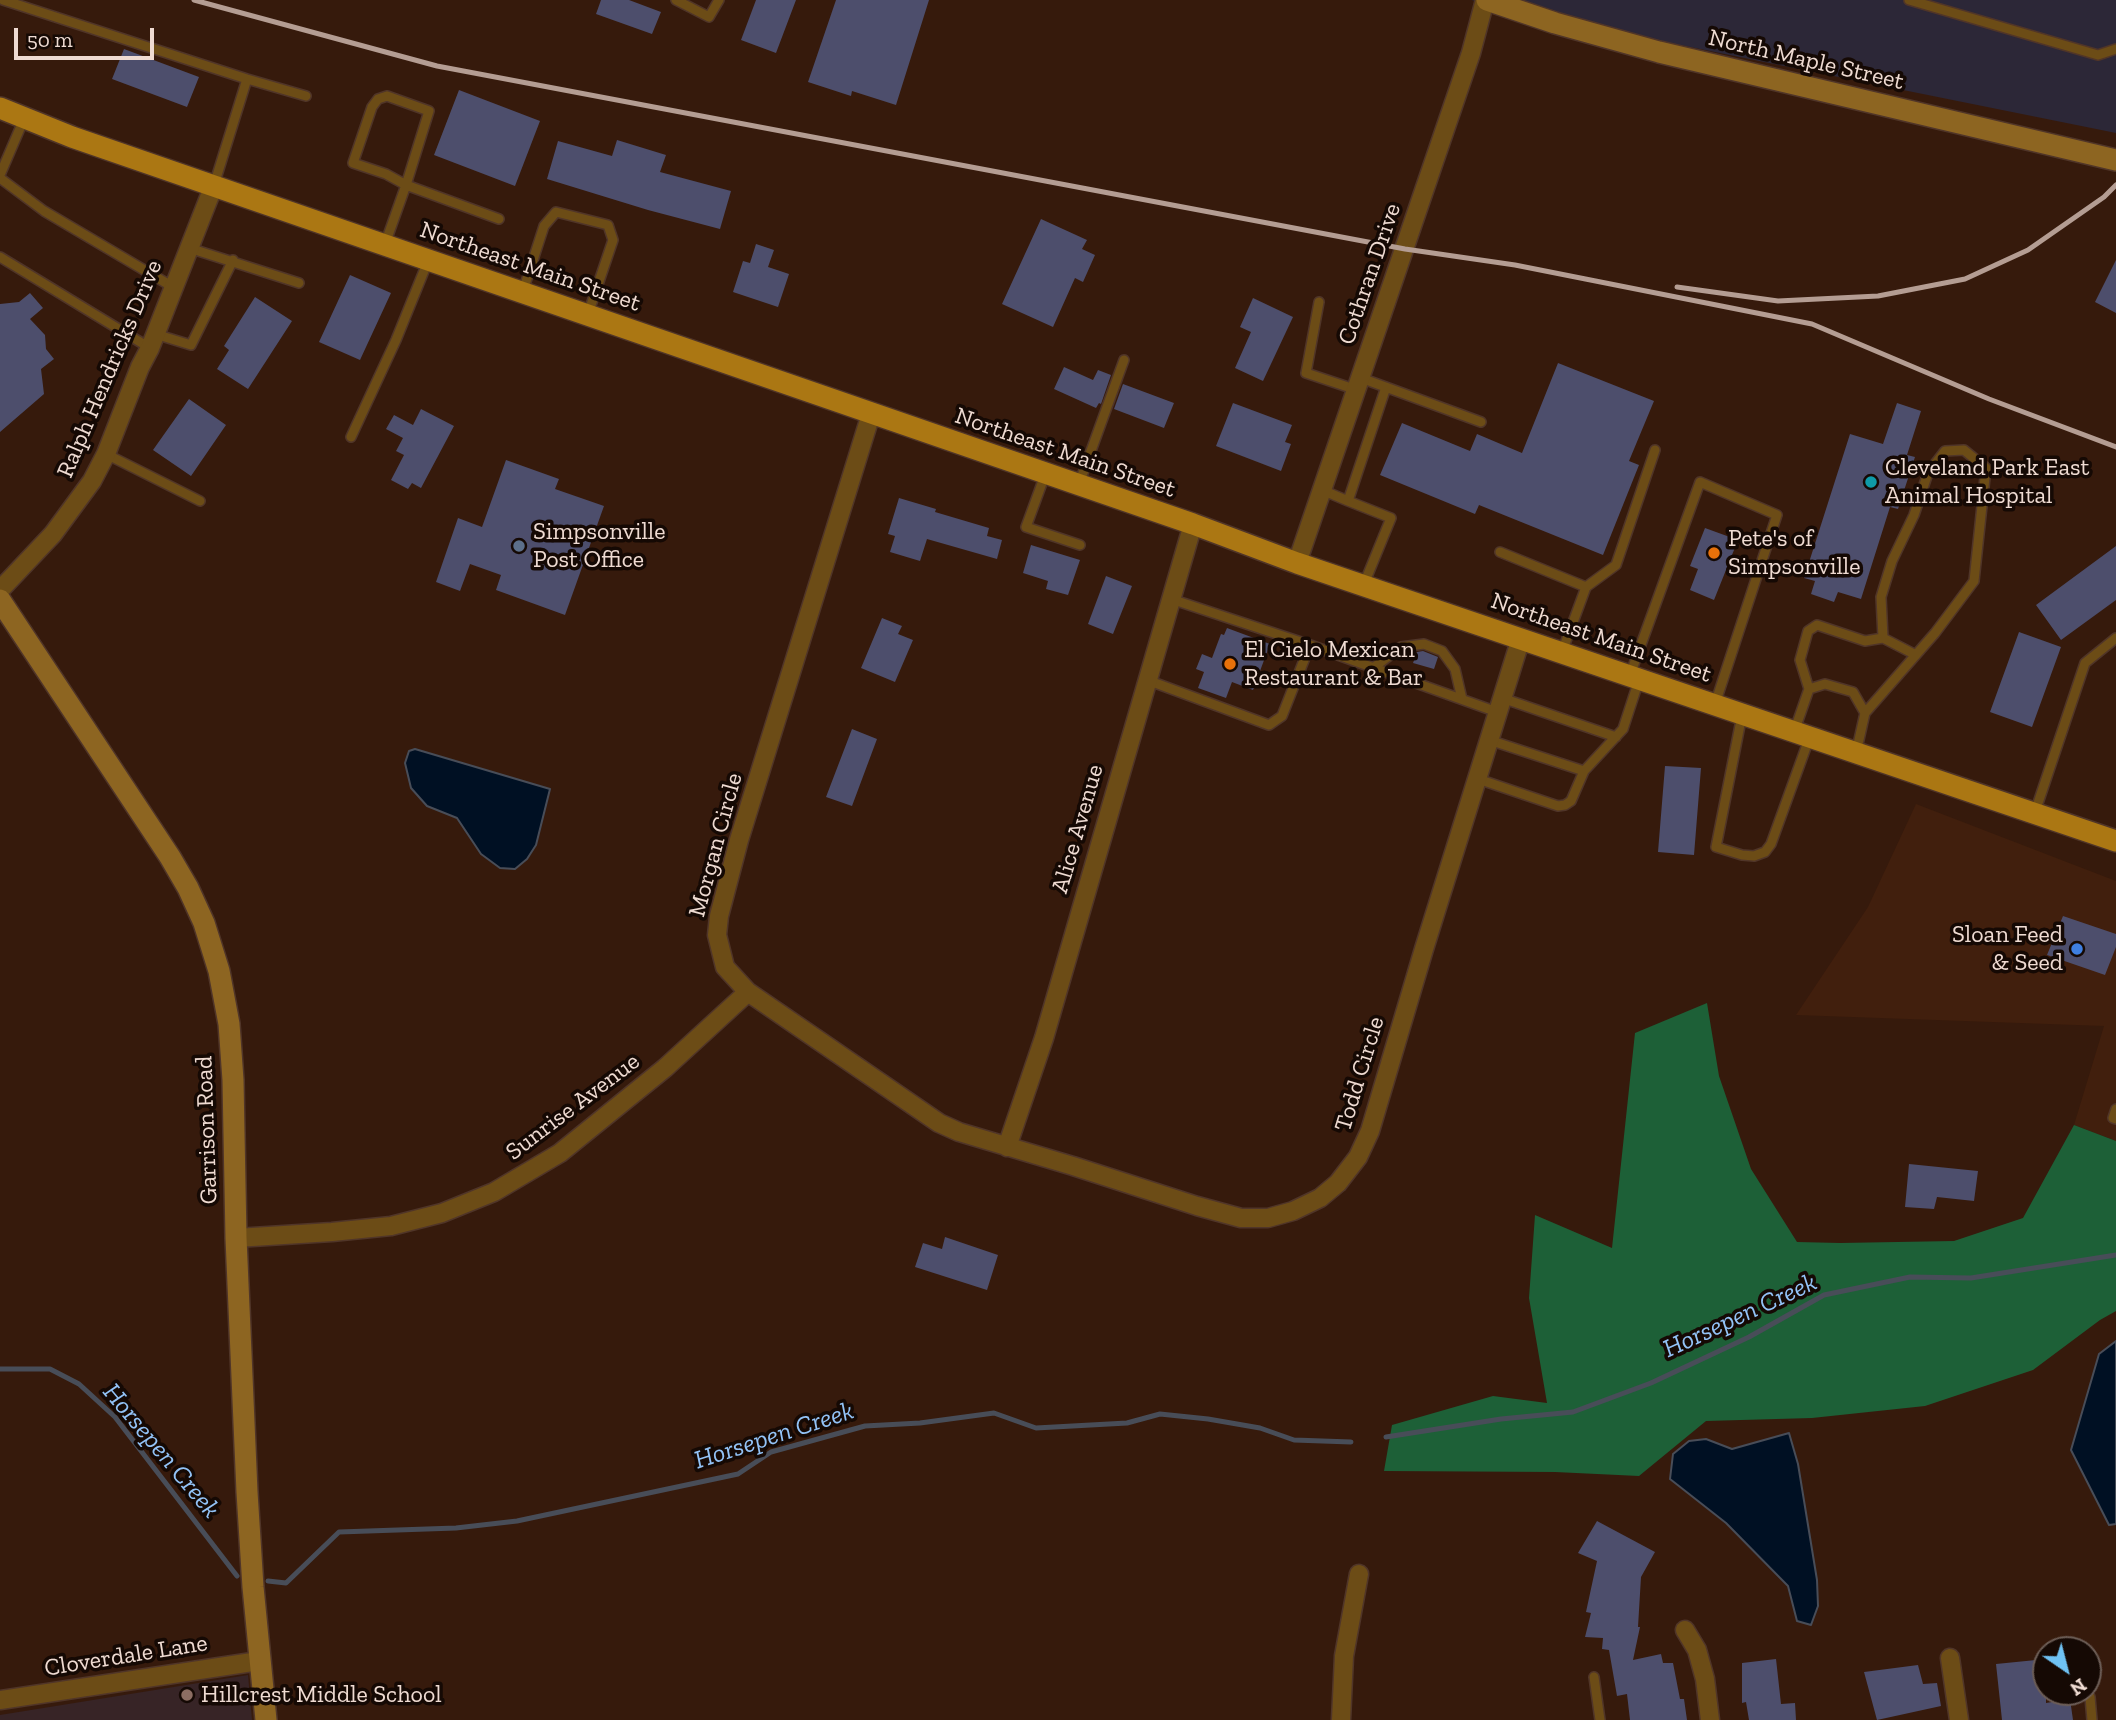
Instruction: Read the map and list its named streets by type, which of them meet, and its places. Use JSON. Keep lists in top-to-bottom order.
{
  "streets": {
    "main road": ["Northeast Main Street"],
    "street": [
      "North Maple Street",
      "Cothran Drive",
      "Ralph Hendricks Drive",
      "Alice Avenue",
      "Morgan Circle",
      "Todd Circle",
      "Sunrise Avenue",
      "Garrison Road",
      "Cloverdale Lane"
    ]
  },
  "crossings": [
    ["North Maple Street", "Cothran Drive"],
    ["Northeast Main Street", "Cothran Drive"],
    ["Northeast Main Street", "Ralph Hendricks Drive"],
    ["Northeast Main Street", "Alice Avenue"],
    ["Northeast Main Street", "Morgan Circle"],
    ["Northeast Main Street", "Todd Circle"],
    ["Alice Avenue", "Morgan Circle"],
    ["Alice Avenue", "Todd Circle"],
    ["Morgan Circle", "Todd Circle"],
    ["Morgan Circle", "Sunrise Avenue"],
    ["Sunrise Avenue", "Garrison Road"],
    ["Garrison Road", "Cloverdale Lane"]
  ],
  "water": ["Horsepen Creek"],
  "places": [
    "Cleveland Park East Animal Hospital",
    "Simpsonville Post Office",
    "Pete's of Simpsonville",
    "El Cielo Mexican Restaurant & Bar",
    "Sloan Feed & Seed",
    "Hillcrest Middle School"
  ],
  "scale_bar": "50 m",
  "north": "bottom right"
}
